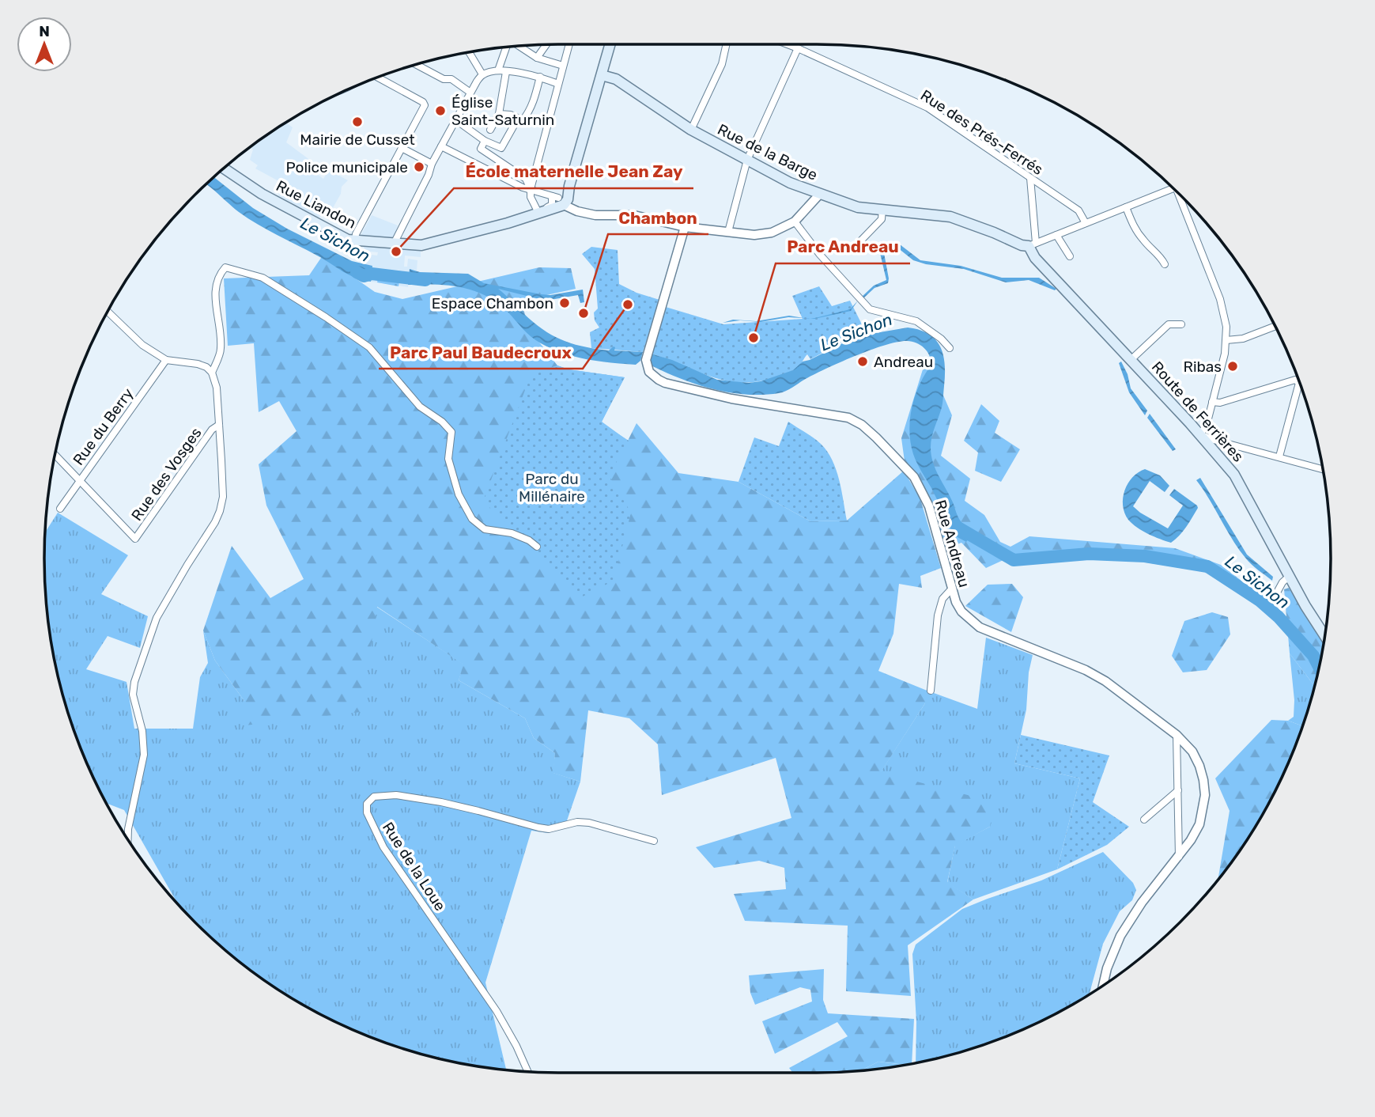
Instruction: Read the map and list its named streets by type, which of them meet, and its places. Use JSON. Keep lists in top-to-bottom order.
{
  "streets": {
    "main road": ["Rue de la Barge", "Rue Liandon", "Route de Ferrières"],
    "street": [
      "Rue des Prés-Ferrés",
      "Rue du Berry",
      "Rue des Vosges",
      "Rue Andreau",
      "Rue de la Loue"
    ]
  },
  "crossings": [
    ["Rue de la Barge", "Route de Ferrières"],
    ["Rue du Berry", "Rue des Vosges"]
  ],
  "water": ["Le Sichon"],
  "parks": ["Parc du Millénaire"],
  "places": [
    "Église Saint-Saturnin",
    "Mairie de Cusset",
    "Police municipale",
    "École maternelle Jean Zay",
    "Espace Chambon",
    "Parc Paul Baudecroux",
    "Chambon",
    "Parc Andreau",
    "Andreau",
    "Ribas"
  ],
  "north": "top"
}
